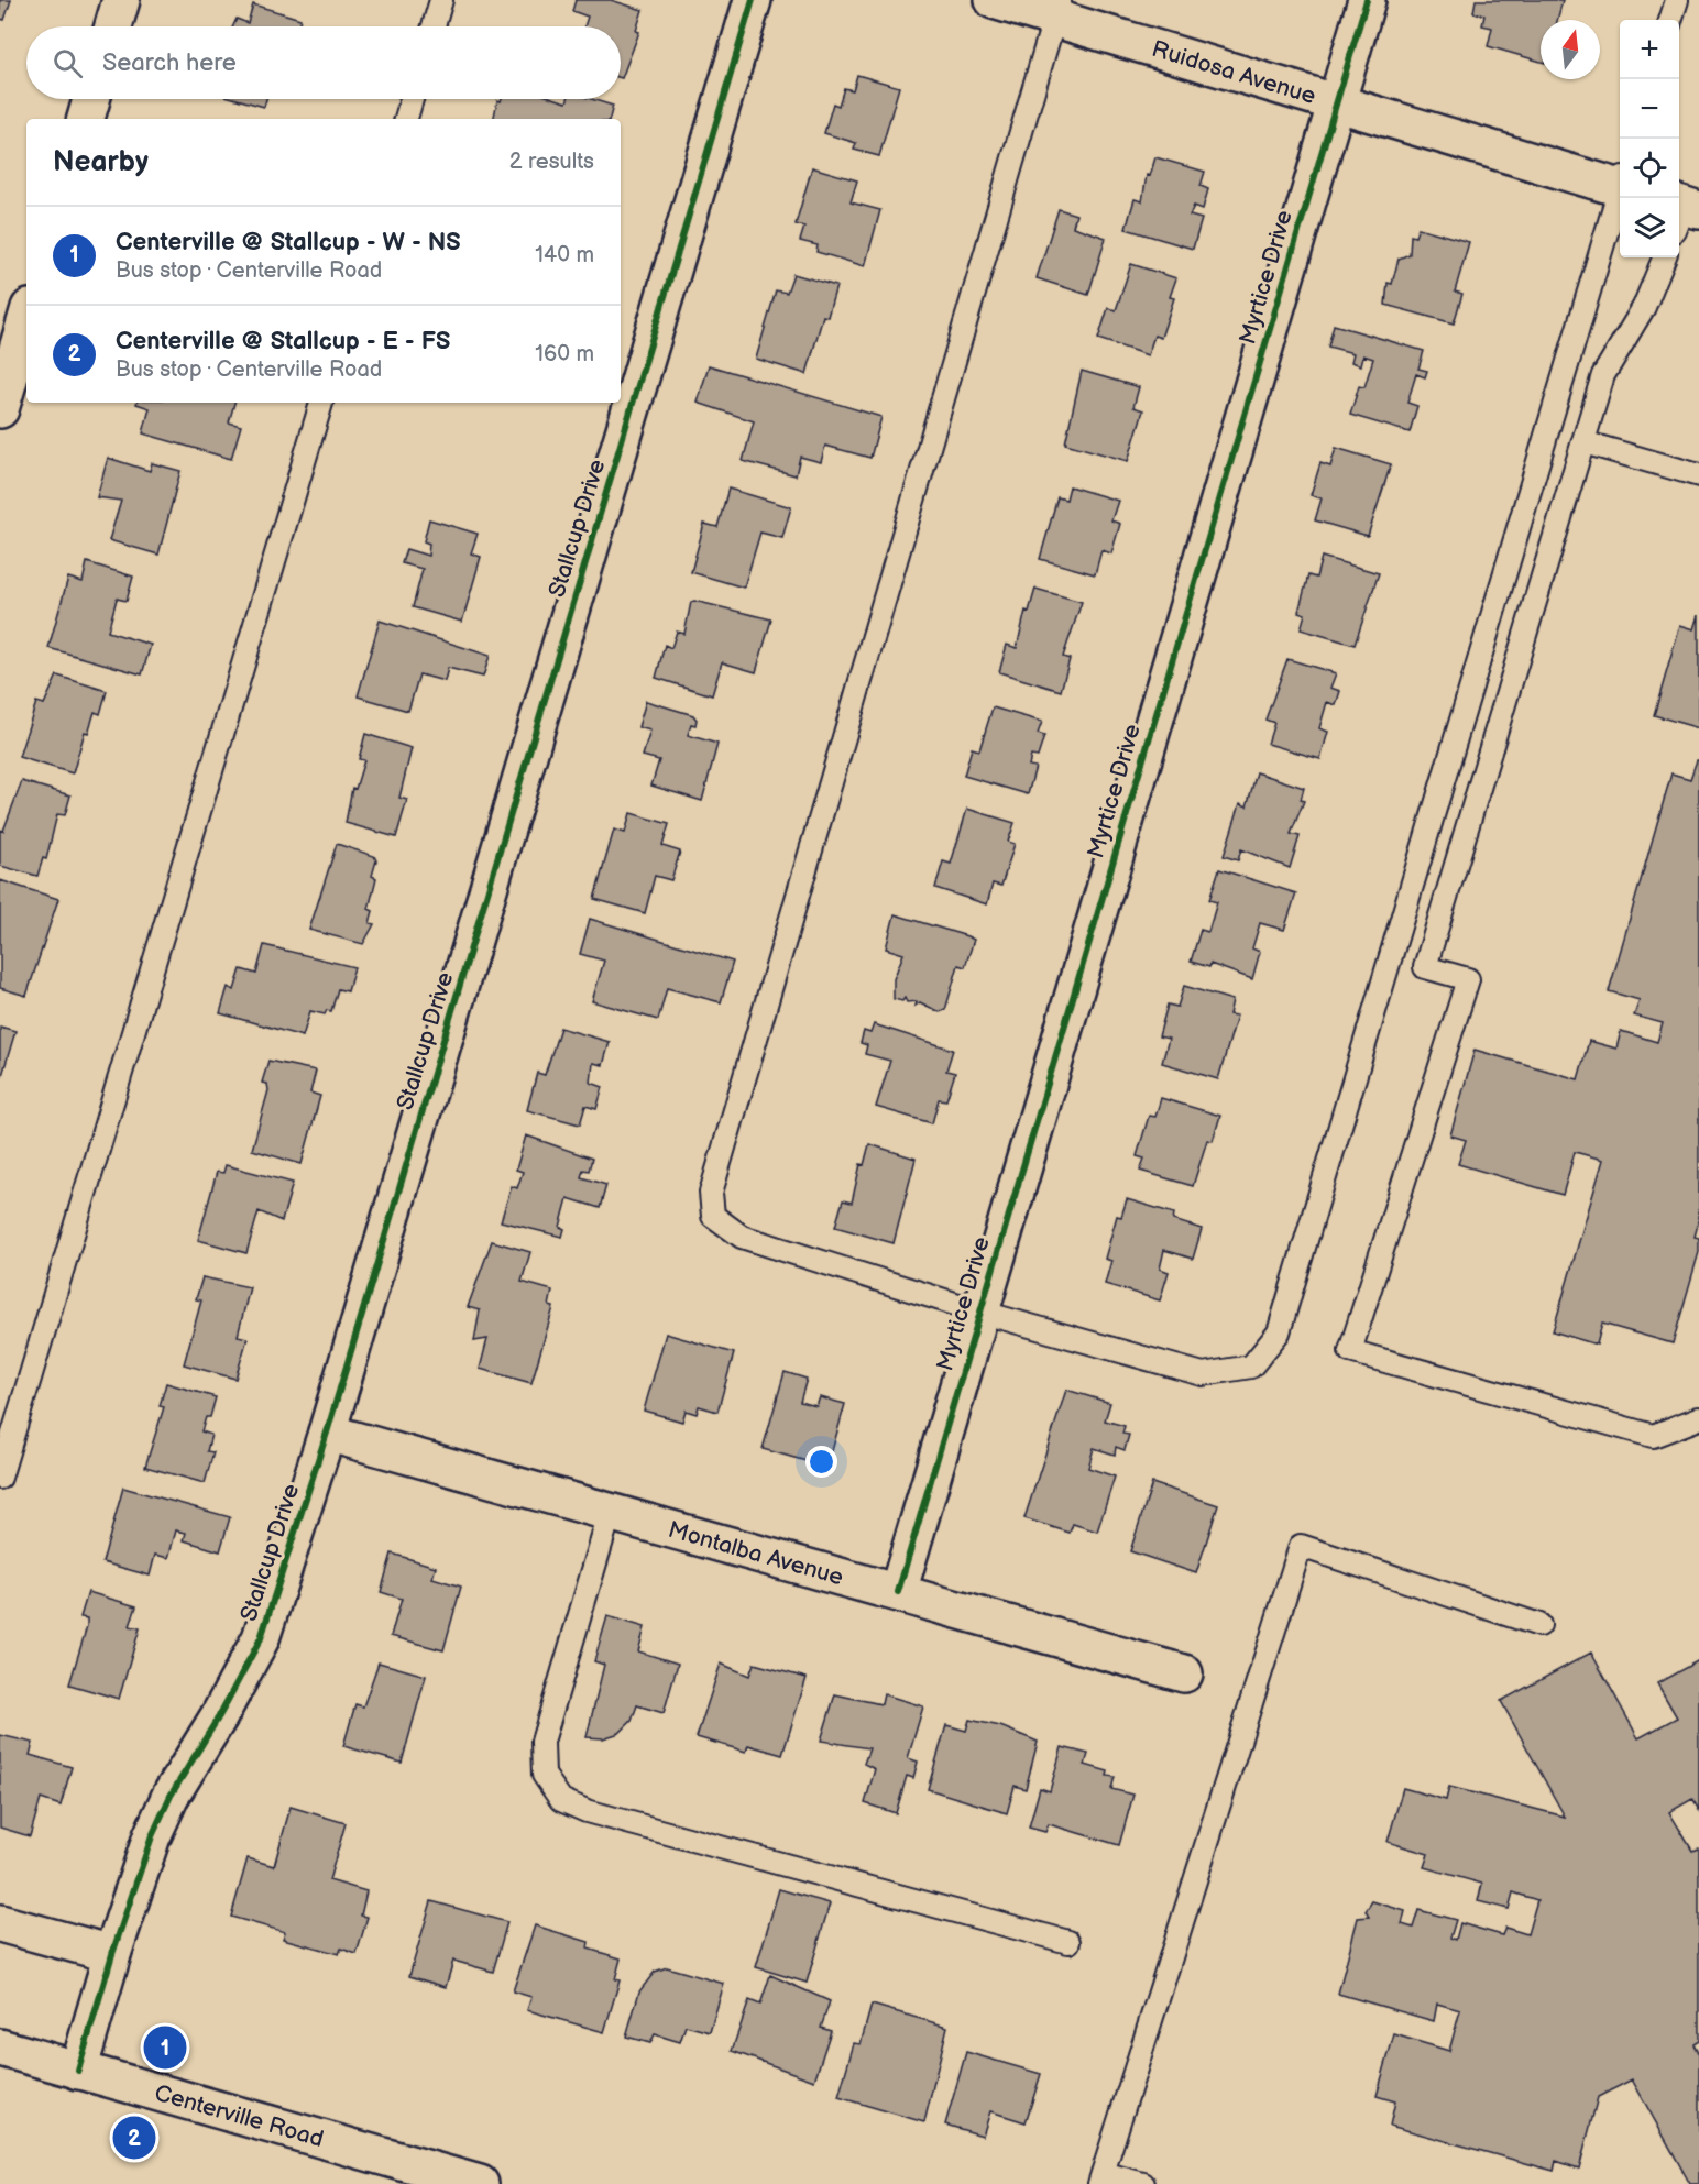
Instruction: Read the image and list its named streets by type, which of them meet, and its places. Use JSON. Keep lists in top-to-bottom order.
{
  "streets": {
    "street": [
      "Ruidosa Avenue",
      "Myrtice Drive",
      "Stallcup Drive",
      "Montalba Avenue",
      "Centerville Road"
    ]
  },
  "crossings": [
    ["Ruidosa Avenue", "Myrtice Drive"],
    ["Myrtice Drive", "Montalba Avenue"],
    ["Stallcup Drive", "Montalba Avenue"],
    ["Stallcup Drive", "Centerville Road"]
  ],
  "north": "top",
  "page": {
    "map_buttons": ["+", "−"],
    "search": "Search here",
    "heading": ["Nearby", "2 results"],
    "list": [
      {
        "mark": "1",
        "name": "Centerville @ Stallcup - W - NS",
        "note": "Bus stop · Centerville Road",
        "value": "140 m"
      },
      {
        "mark": "2",
        "name": "Centerville @ Stallcup - E - FS",
        "note": "Bus stop · Centerville Road",
        "value": "160 m"
      }
    ],
    "pins": ["1", "2"]
  }
}
